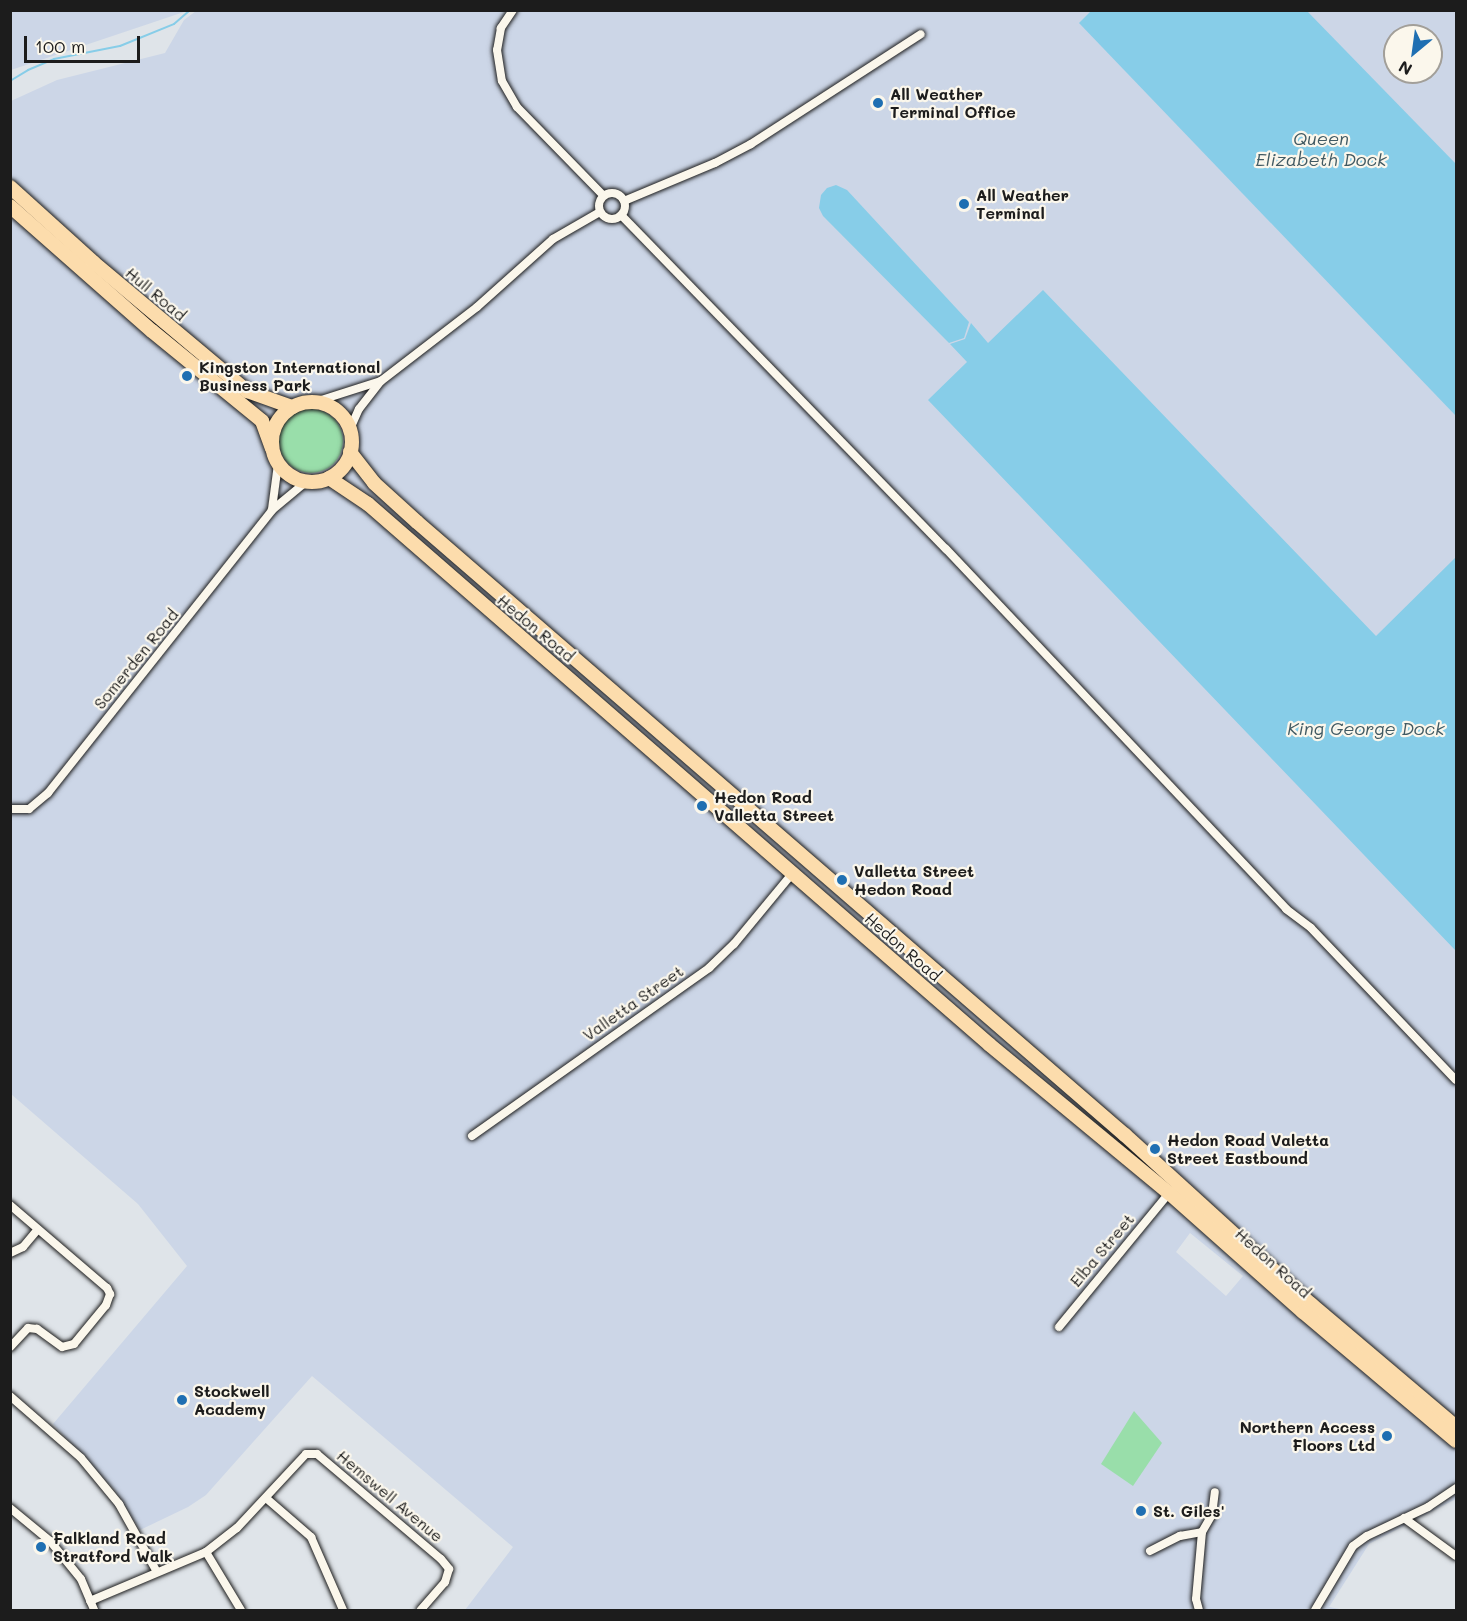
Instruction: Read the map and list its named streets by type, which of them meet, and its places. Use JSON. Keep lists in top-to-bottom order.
{
  "streets": {
    "highway": ["Hull Road", "Hedon Road"],
    "street": [
      "Somerden Road",
      "Valletta Street",
      "Elba Street",
      "Hemswell Avenue"
    ]
  },
  "crossings": [
    ["Hull Road", "Hedon Road"],
    ["Hull Road", "Somerden Road"],
    ["Hedon Road", "Somerden Road"],
    ["Hedon Road", "Valletta Street"],
    ["Hedon Road", "Elba Street"]
  ],
  "water": ["Queen Elizabeth Dock", "King George Dock"],
  "places": [
    "All Weather Terminal Office",
    "All Weather Terminal",
    "Kingston International Business Park",
    "Hedon Road Valletta Street",
    "Valletta Street Hedon Road",
    "Hedon Road Valetta Street Eastbound",
    "Stockwell Academy",
    "Northern Access Floors Ltd",
    "St. Giles'",
    "Falkland Road Stratford Walk"
  ],
  "scale_bar": "100 m",
  "north": "bottom left"
}
